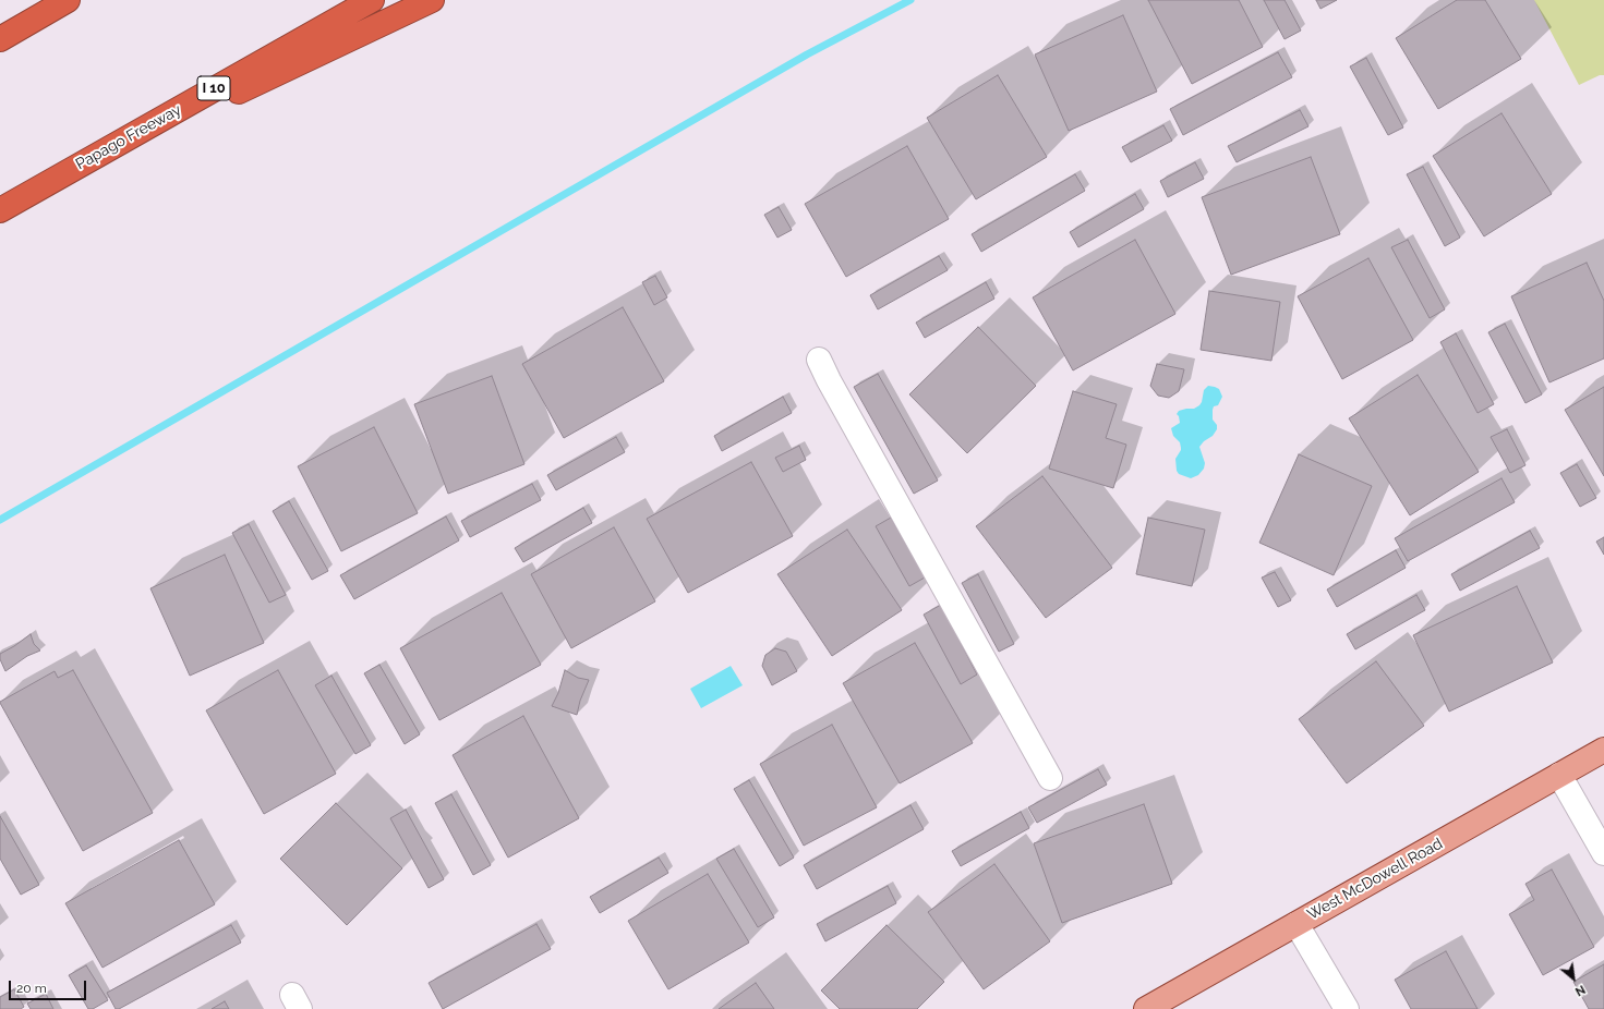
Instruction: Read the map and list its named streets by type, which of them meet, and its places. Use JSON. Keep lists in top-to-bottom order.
{
  "streets": {
    "highway": ["I 10", "Papago Freeway"],
    "main road": ["West McDowell Road"]
  },
  "scale_bar": "20 m",
  "north": "bottom right"
}
